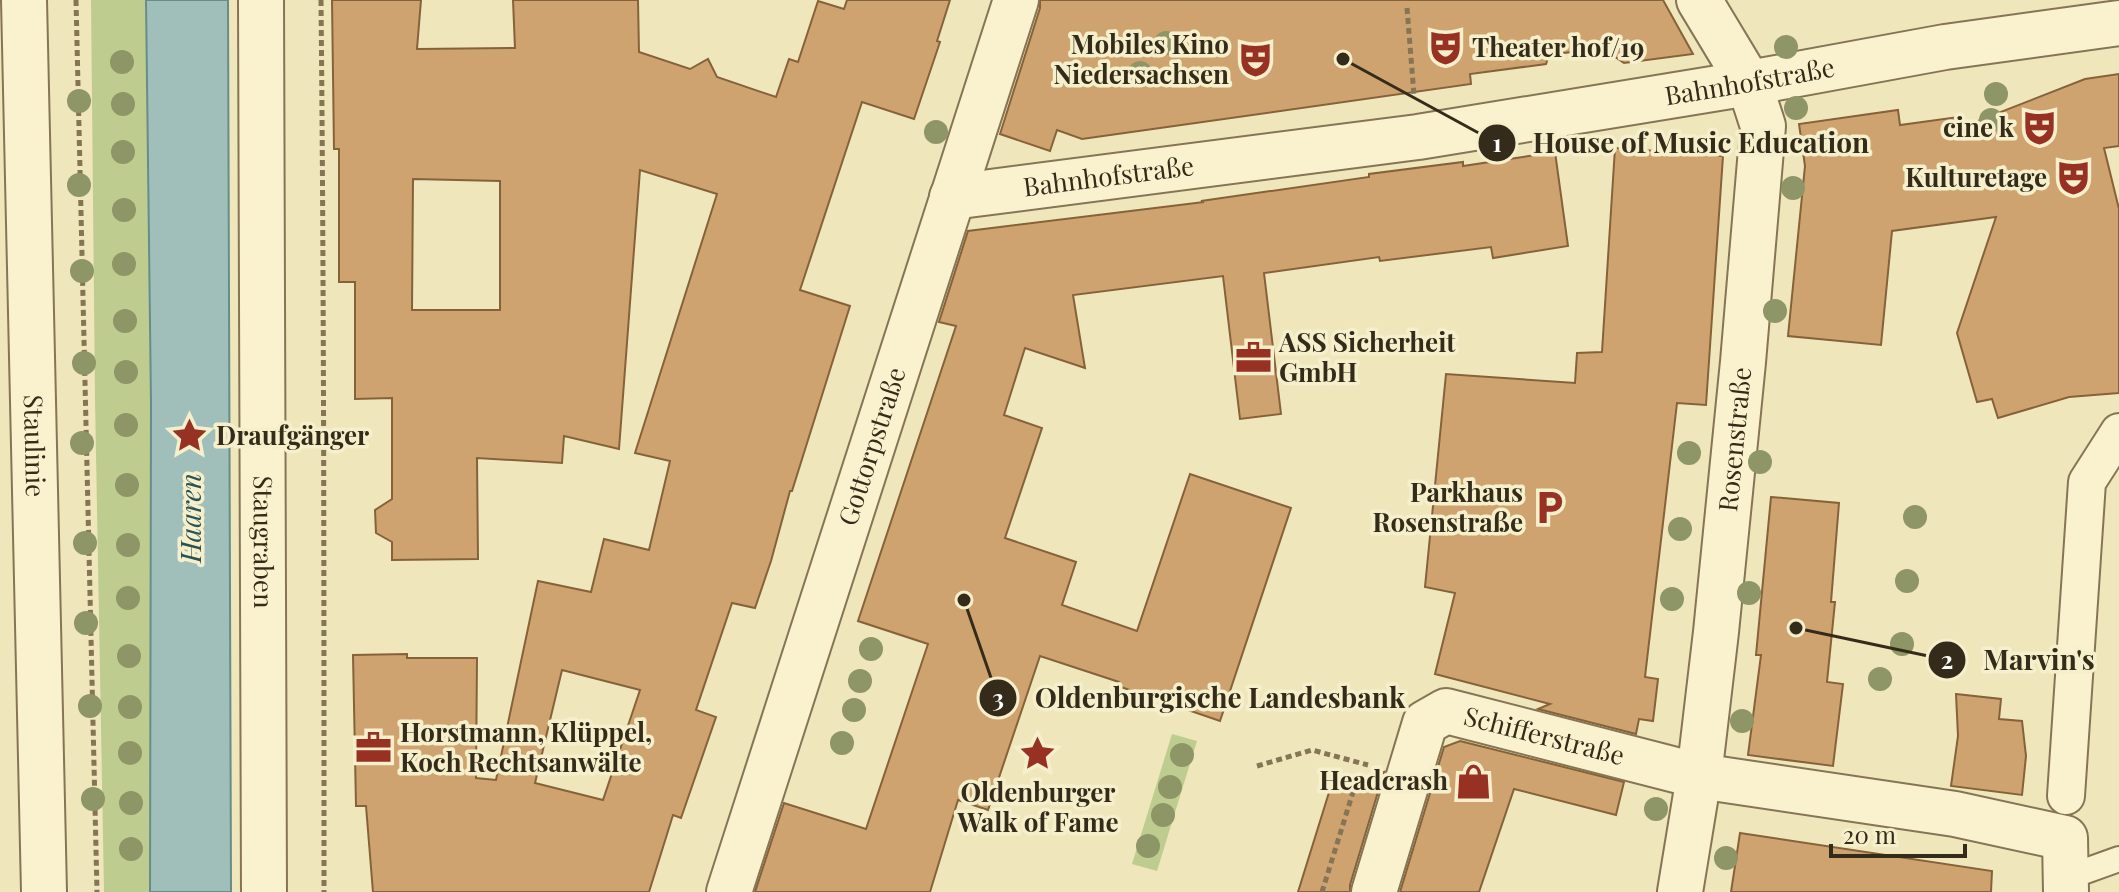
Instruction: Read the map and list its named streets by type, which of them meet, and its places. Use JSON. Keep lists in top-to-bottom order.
{
  "streets": {
    "street": [
      "Bahnhofstraße",
      "Rosenstraße",
      "Staulinie",
      "Gottorpstraße",
      "Staugraben",
      "Schifferstraße"
    ]
  },
  "crossings": [
    ["Bahnhofstraße", "Rosenstraße"],
    ["Bahnhofstraße", "Gottorpstraße"],
    ["Rosenstraße", "Schifferstraße"]
  ],
  "water": ["Haaren"],
  "places": {
    "theatre": [
      "Theater hof/19",
      "Mobiles Kino Niedersachsen",
      "cine k",
      "Kulturetage"
    ],
    "other": ["House of Music Education", "Oldenburgische Landesbank", "Marvin's"],
    "office": ["ASS Sicherheit GmbH", "Horstmann, Klüppel, Koch Rechtsanwälte"],
    "place": ["Draufgänger", "Oldenburger Walk of Fame"],
    "parking": ["Parkhaus Rosenstraße"],
    "shop": ["Headcrash"]
  },
  "scale_bar": "20 m"
}
